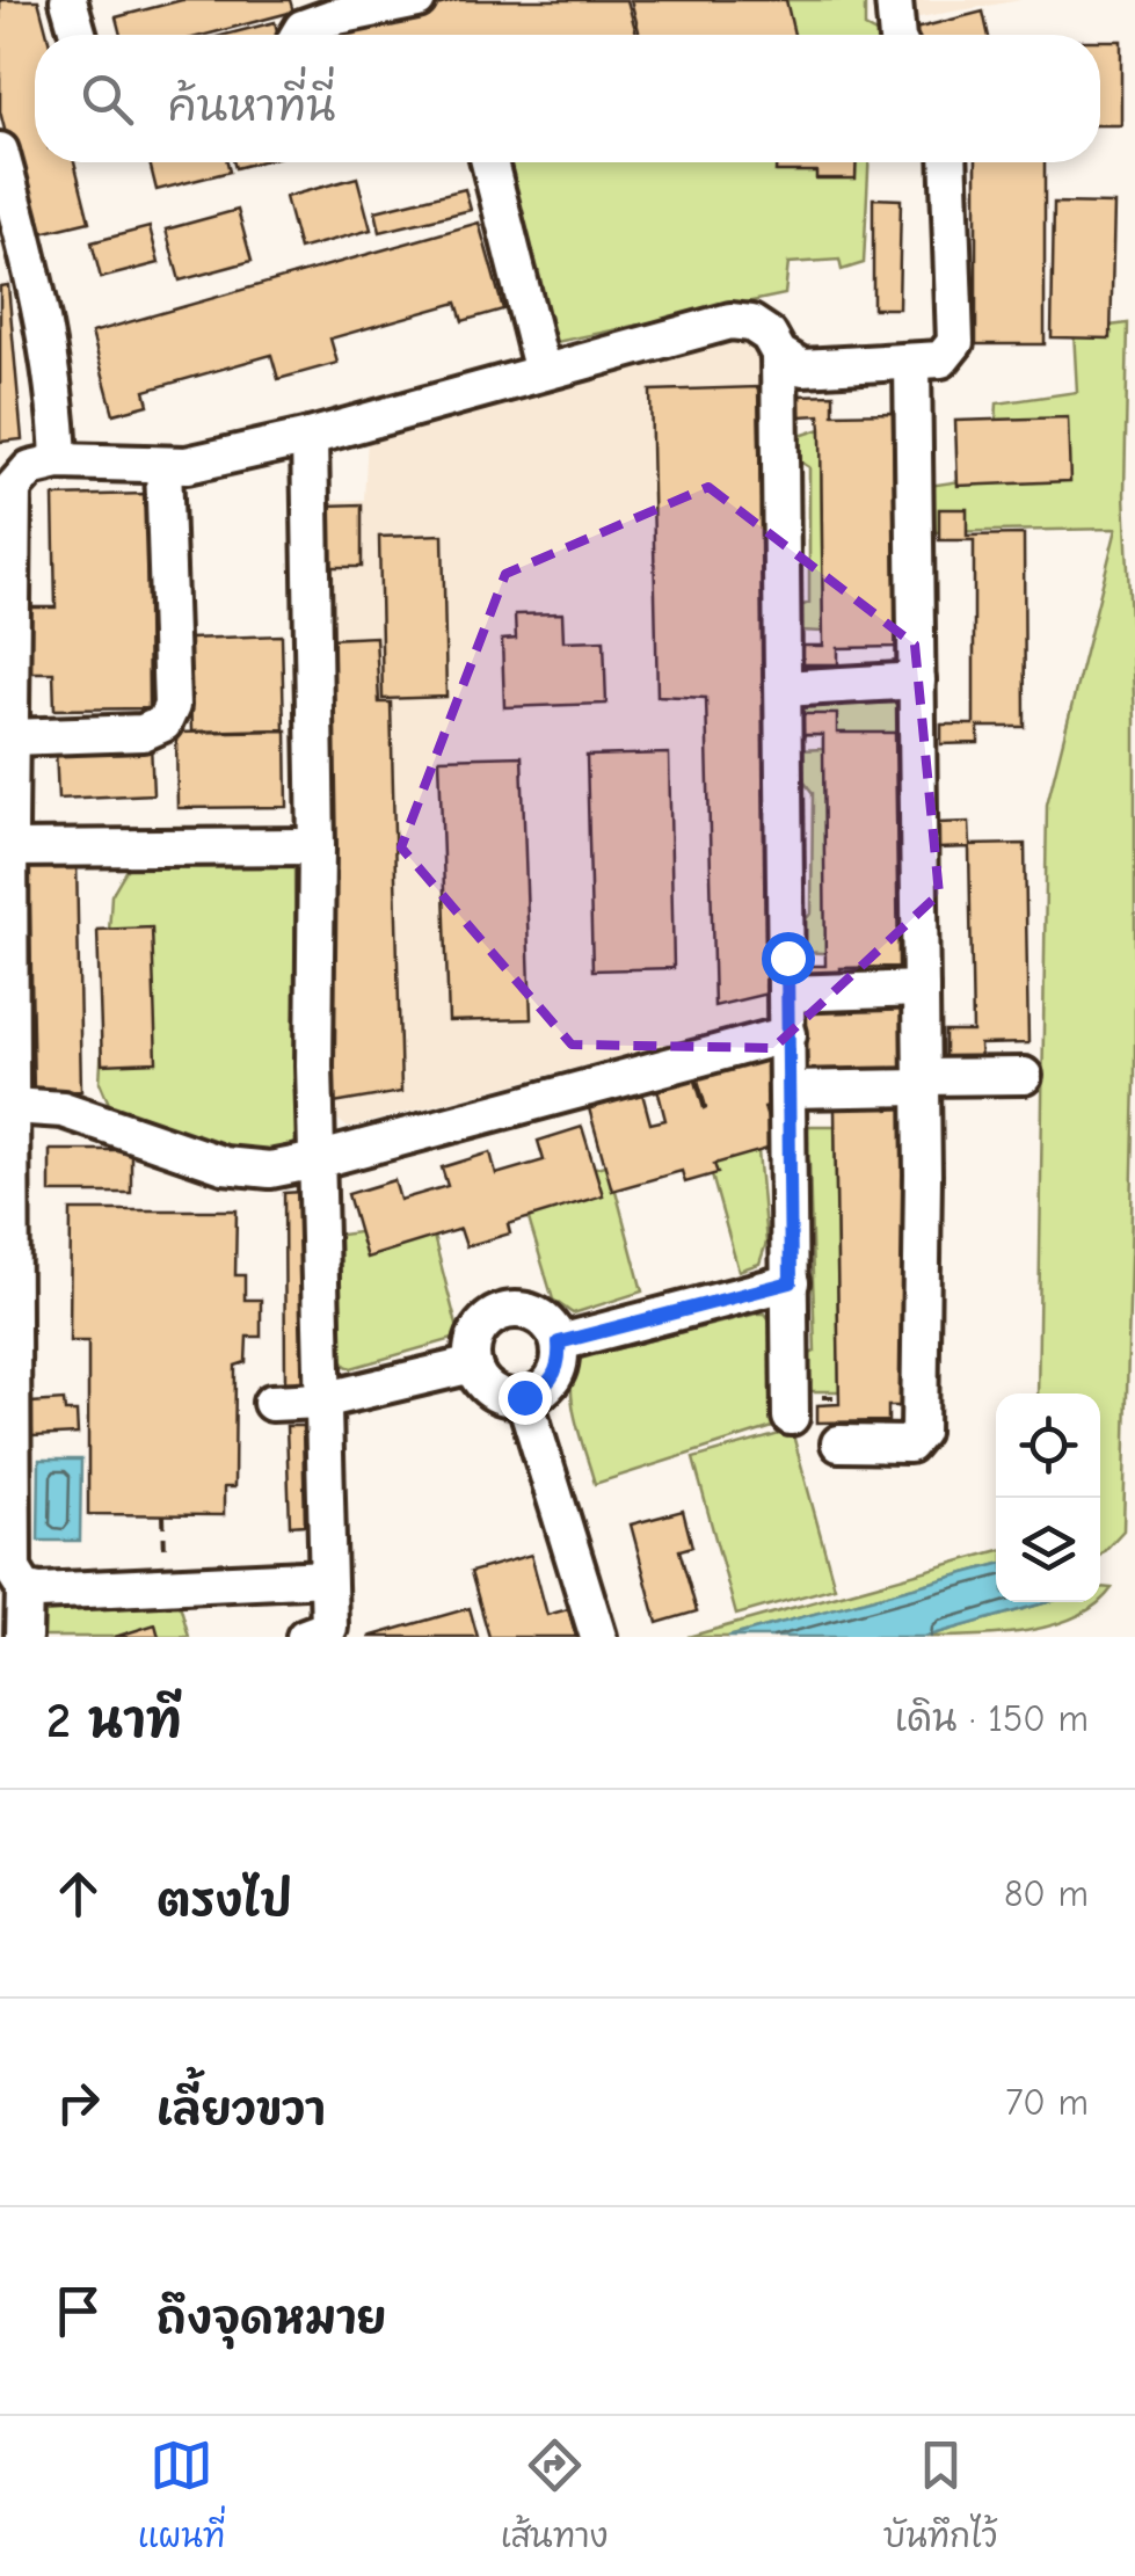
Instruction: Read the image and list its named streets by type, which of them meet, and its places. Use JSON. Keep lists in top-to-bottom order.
{
  "page": {
    "search": "ค้นหาที่นี่",
    "heading": ["2 นาที", "เดิน · 150 m"],
    "list": [
      ["ตรงไป", "80 m"],
      ["เลี้ยวขวา", "70 m"],
      "ถึงจุดหมาย"
    ],
    "nav": ["แผนที่", "เส้นทาง", "บันทึกไว้"]
  }
}
